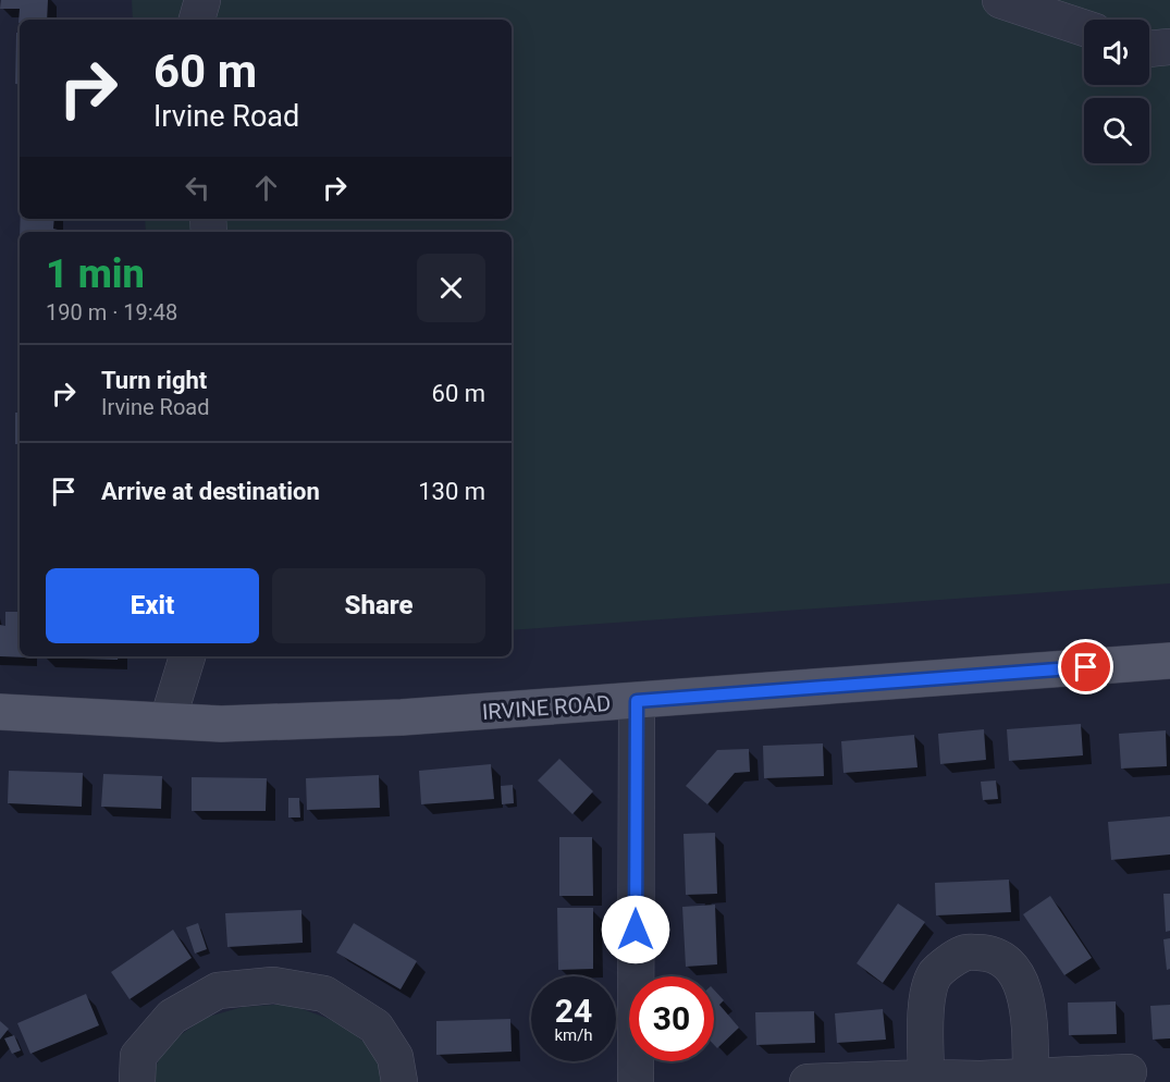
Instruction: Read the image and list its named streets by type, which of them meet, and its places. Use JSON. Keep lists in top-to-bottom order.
{
  "streets": {
    "main road": ["IRVINE ROAD"]
  },
  "page": {
    "turn": ["60 m", "Irvine Road"],
    "heading": ["1 min", "190 m · 19:48"],
    "list": [
      {
        "name": "Turn right",
        "note": "Irvine Road",
        "value": "60 m"
      },
      {
        "name": "Arrive at destination",
        "value": "130 m"
      }
    ],
    "buttons": ["Exit", "Share"],
    "speed": "24 km/h",
    "limit": "30"
  }
}
